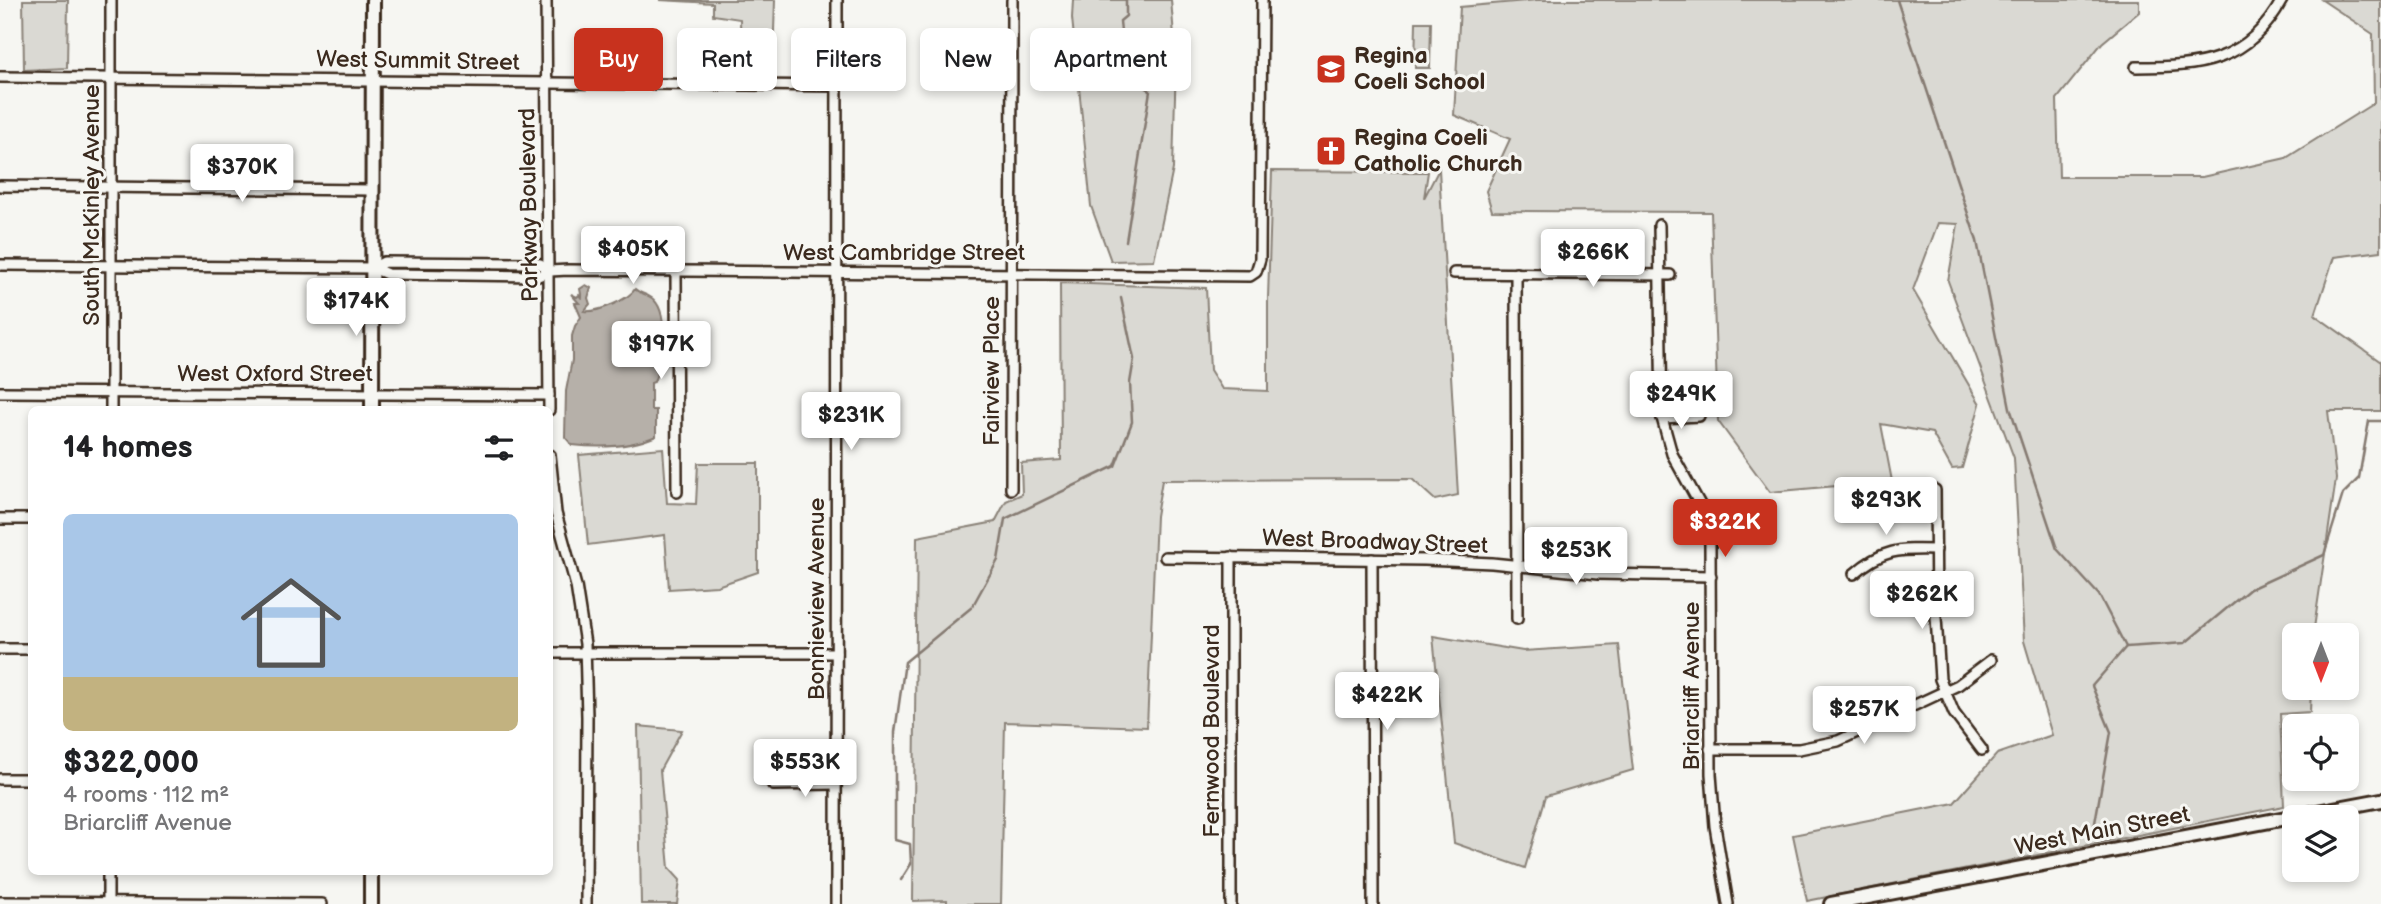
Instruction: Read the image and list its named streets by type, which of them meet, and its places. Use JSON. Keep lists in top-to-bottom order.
{
  "streets": {
    "street": [
      "West Summit Street",
      "South McKinley Avenue",
      "Parkway Boulevard",
      "West Cambridge Street",
      "Fairview Place",
      "West Oxford Street",
      "West Broadway Street",
      "Bonnieview Avenue",
      "Briarcliff Avenue",
      "Fernwood Boulevard",
      "West Main Street"
    ]
  },
  "crossings": [
    ["West Summit Street", "South McKinley Avenue"],
    ["West Summit Street", "Parkway Boulevard"],
    ["South McKinley Avenue", "West Cambridge Street"],
    ["South McKinley Avenue", "West Oxford Street"],
    ["Parkway Boulevard", "West Cambridge Street"],
    ["Parkway Boulevard", "West Oxford Street"],
    ["West Cambridge Street", "Fairview Place"],
    ["West Cambridge Street", "Bonnieview Avenue"],
    ["West Broadway Street", "Briarcliff Avenue"],
    ["West Broadway Street", "Fernwood Boulevard"]
  ],
  "places": {
    "school or university": ["Regina Coeli School"],
    "church": ["Regina Coeli Catholic Church"]
  },
  "north": "bottom",
  "page": {
    "chip": [
      "Buy",
      "Rent",
      "Filters",
      "New",
      "Apartment"
    ],
    "price": [
      "$370K",
      "$405K",
      "$266K",
      "$174K",
      "$197K",
      "$249K",
      "$231K",
      "$293K",
      "$322K",
      "$253K",
      "$262K",
      "$422K",
      "$257K",
      "$553K"
    ],
    "heading": "14 homes",
    "list": [
      {
        "name": "$322,000",
        "note": "4 rooms · 112 m² · Briarcliff Avenue"
      }
    ]
  }
}
